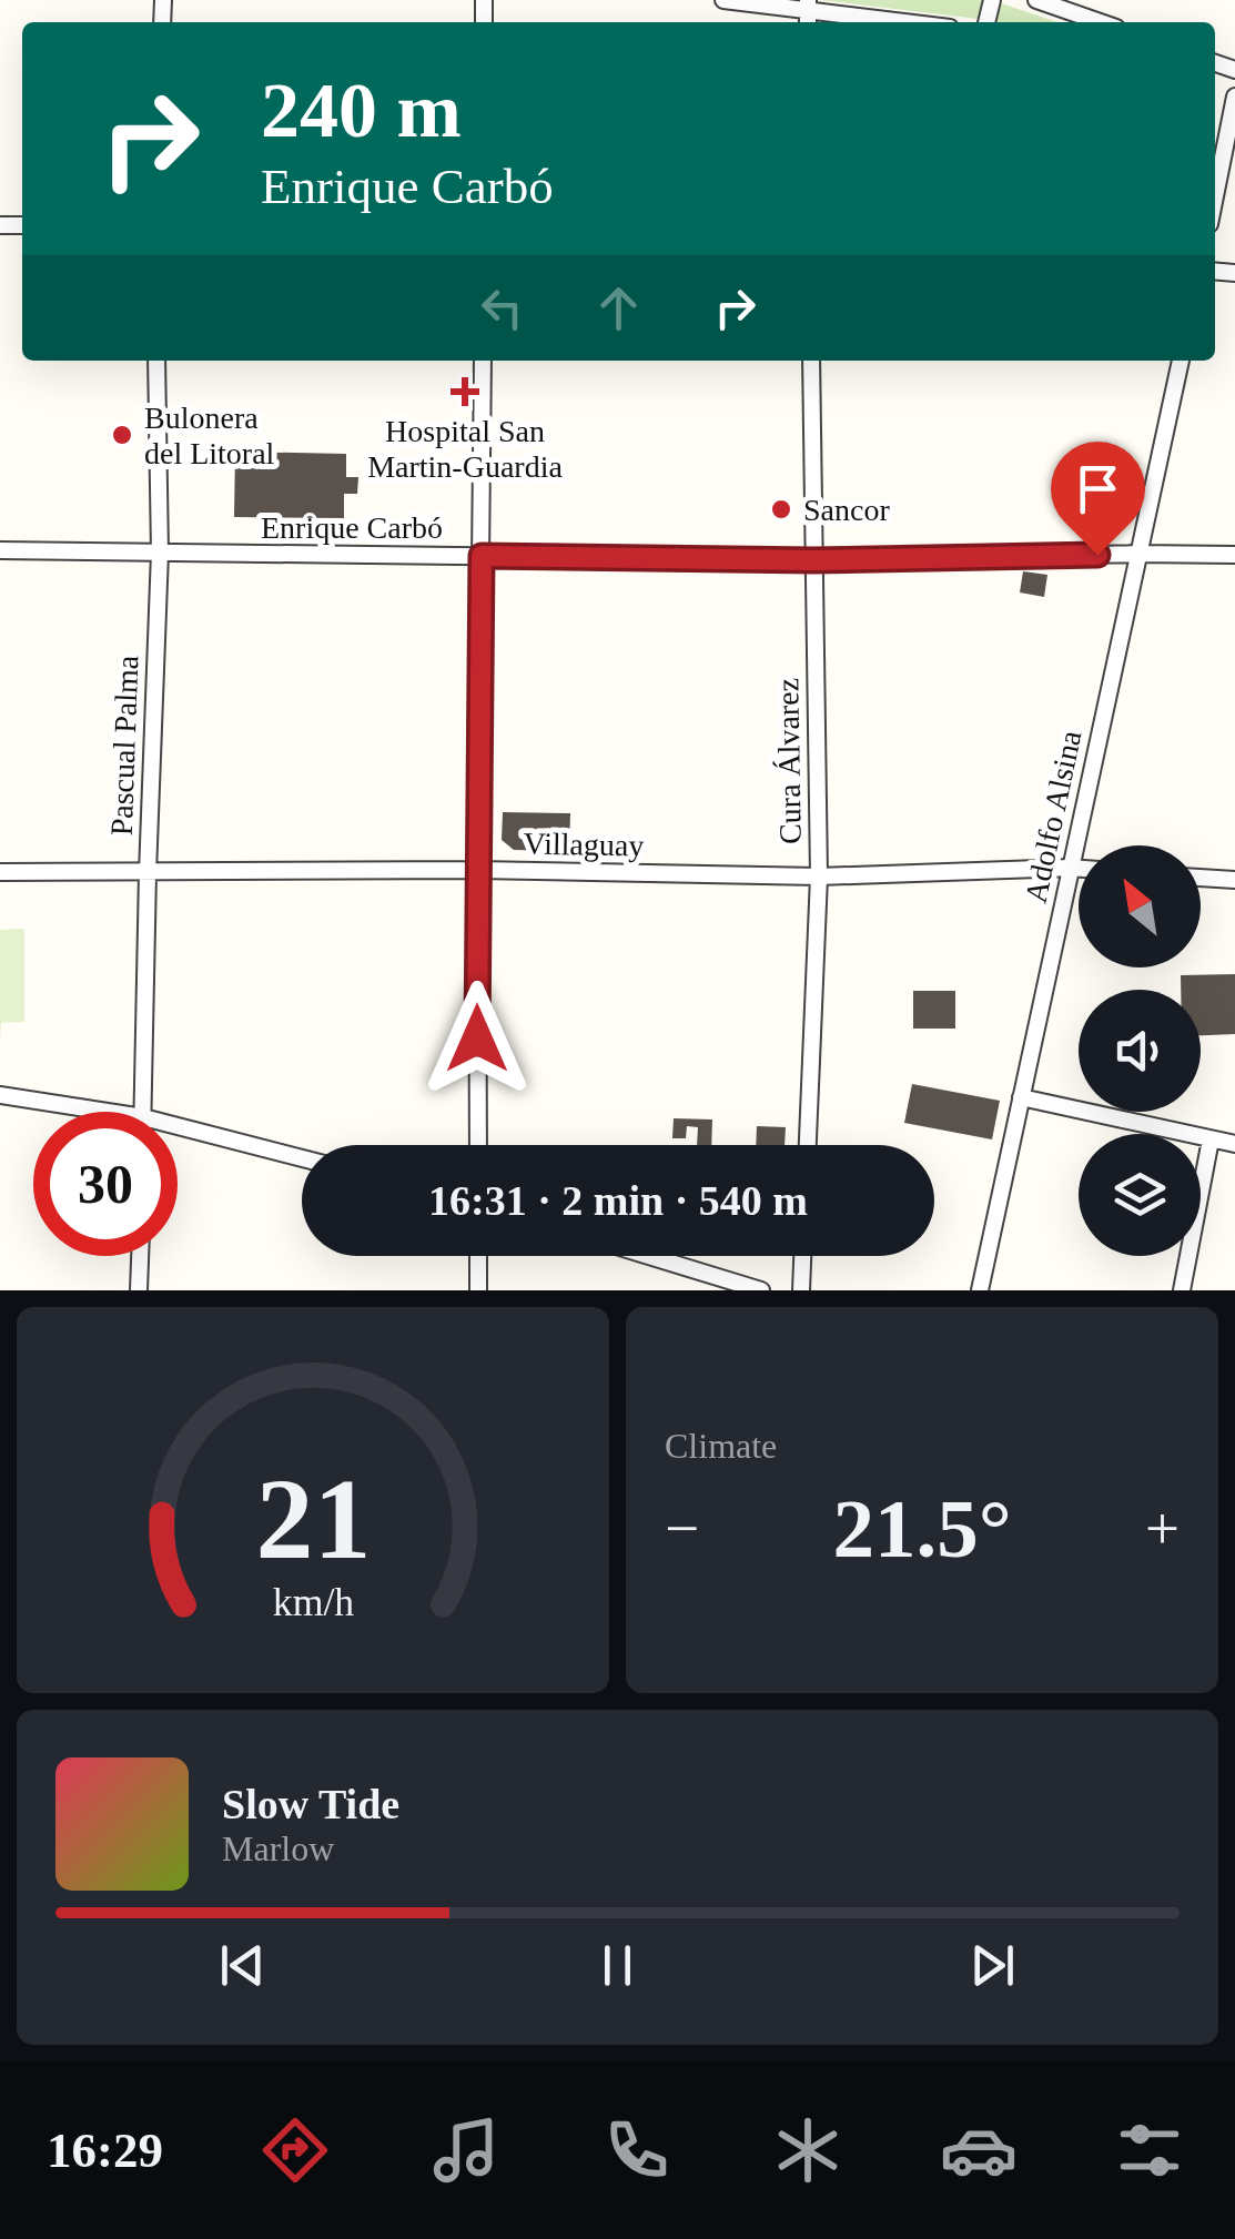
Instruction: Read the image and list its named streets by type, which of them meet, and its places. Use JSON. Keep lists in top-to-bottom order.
{
  "streets": {
    "street": [
      "Enrique Carbó",
      "Pascual Palma",
      "Cura Álvarez",
      "Adolfo Alsina",
      "Villaguay"
    ]
  },
  "crossings": [
    ["Enrique Carbó", "Pascual Palma"],
    ["Enrique Carbó", "Cura Álvarez"],
    ["Enrique Carbó", "Adolfo Alsina"],
    ["Pascual Palma", "Villaguay"],
    ["Cura Álvarez", "Villaguay"],
    ["Adolfo Alsina", "Villaguay"]
  ],
  "places": {
    "health": ["Hospital San Martin-Guardia"],
    "other": ["Bulonera del Litoral", "Sancor"]
  },
  "north": "top left",
  "page": {
    "turn": ["240 m", "Enrique Carbó"],
    "limit": "30",
    "trip": "16:31 · 2 min · 540 m",
    "tile": "Climate",
    "heat": ["−", "21.5°", "+"],
    "song": ["Slow Tide", "Marlow"],
    "tabs": "16:29",
    "gauge": ["21", "km/h"]
  }
}
